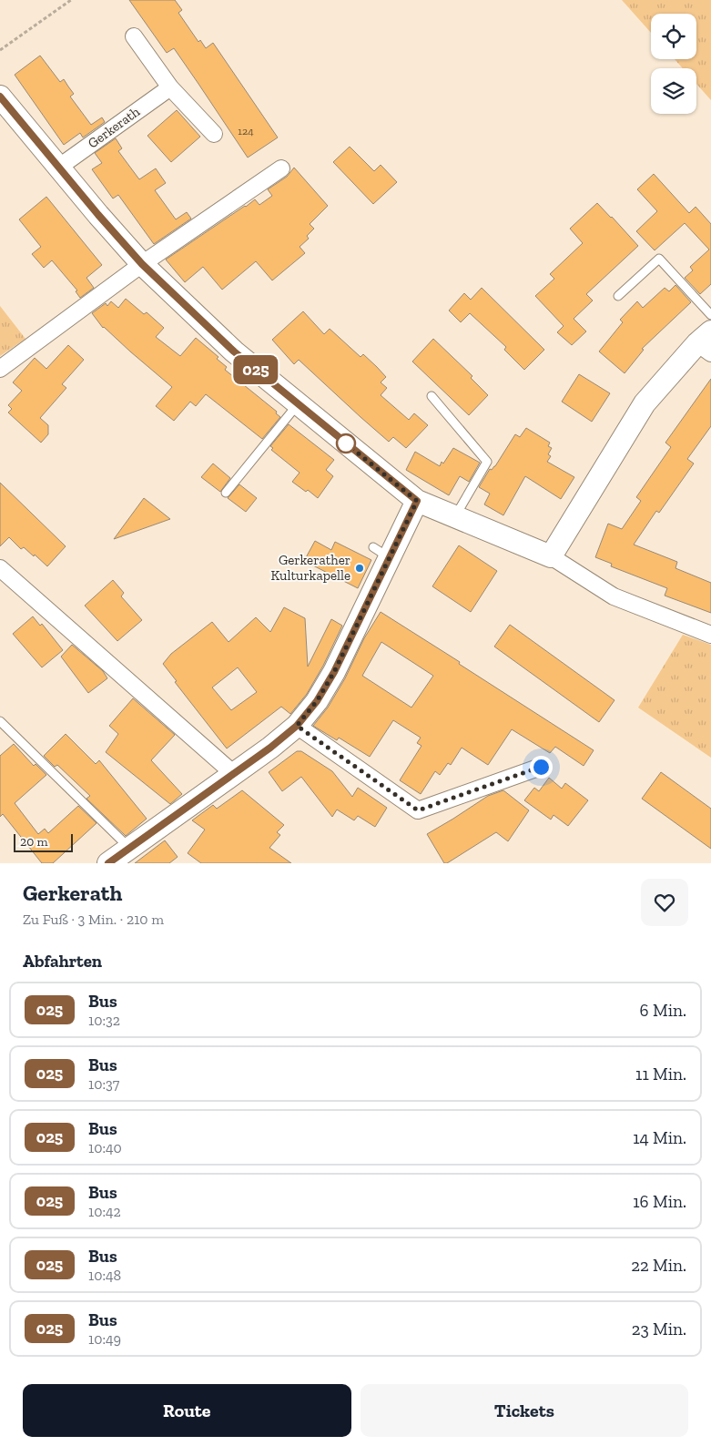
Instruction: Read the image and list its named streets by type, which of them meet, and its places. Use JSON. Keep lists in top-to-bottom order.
{
  "streets": {
    "street": ["Gerkerath"]
  },
  "places": ["Gerkerather Kulturkapelle"],
  "lines": ["bus line 025"],
  "house_numbers": ["124"],
  "scale_bar": "20 m",
  "page": {
    "on_map": "025",
    "scale": "20 m",
    "heading": [
      ["Gerkerath", "Zu Fuß · 3 Min. · 210 m"],
      "Abfahrten"
    ],
    "list": [
      {
        "mark": "025",
        "name": "Bus",
        "note": "10:32",
        "value": "6 Min."
      },
      {
        "mark": "025",
        "name": "Bus",
        "note": "10:37",
        "value": "11 Min."
      },
      {
        "mark": "025",
        "name": "Bus",
        "note": "10:40",
        "value": "14 Min."
      },
      {
        "mark": "025",
        "name": "Bus",
        "note": "10:42",
        "value": "16 Min."
      },
      {
        "mark": "025",
        "name": "Bus",
        "note": "10:48",
        "value": "22 Min."
      },
      {
        "mark": "025",
        "name": "Bus",
        "note": "10:49",
        "value": "23 Min."
      }
    ],
    "buttons": ["Route", "Tickets"]
  }
}
